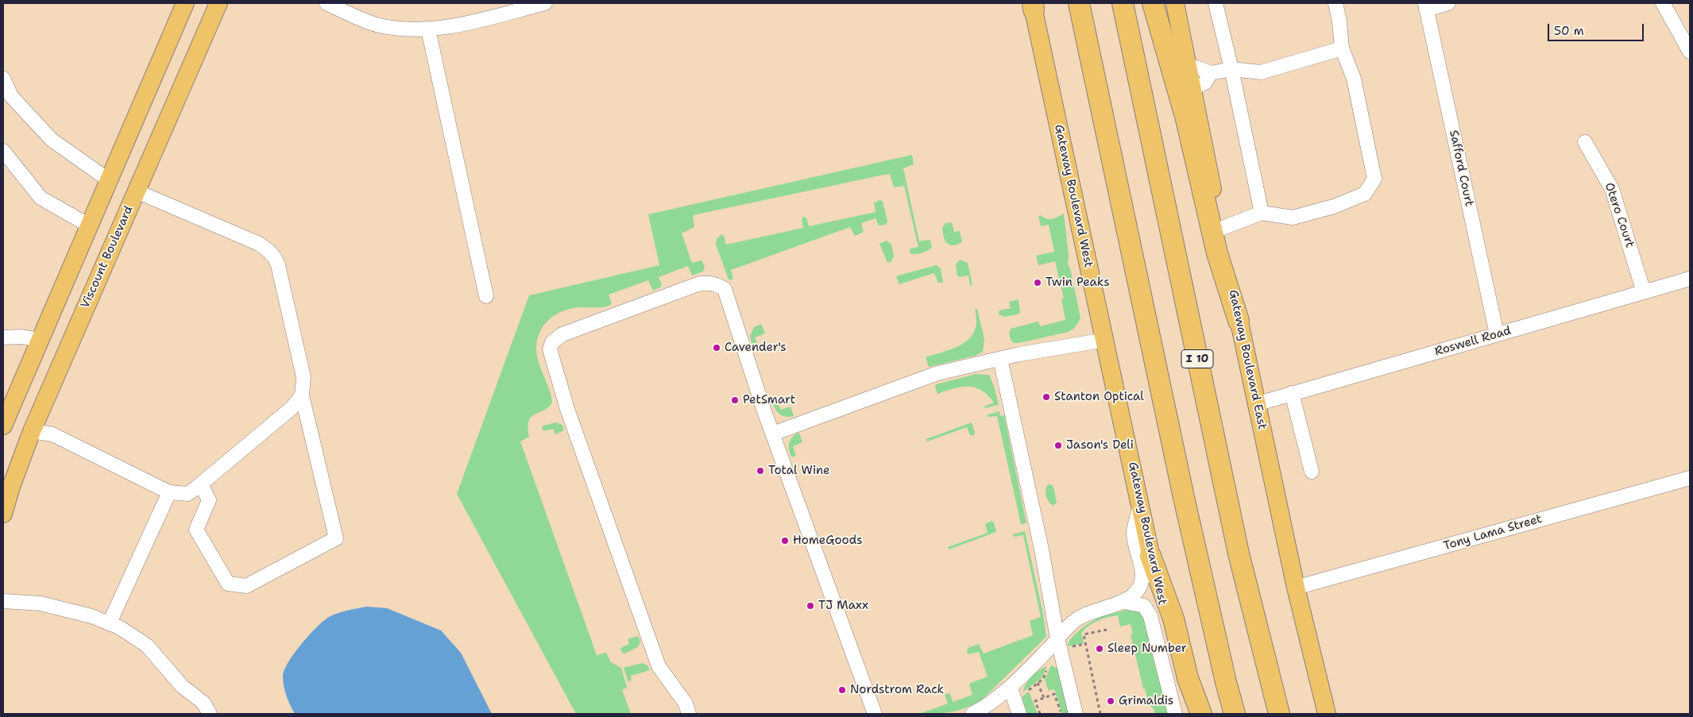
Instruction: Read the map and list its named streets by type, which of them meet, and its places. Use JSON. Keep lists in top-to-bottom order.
{
  "streets": {
    "highway": ["I 10"],
    "main road": ["Gateway Boulevard West", "Viscount Boulevard", "Gateway Boulevard East"],
    "street": [
      "Safford Court",
      "Otero Court",
      "Roswell Road",
      "Tony Lama Street"
    ]
  },
  "crossings": [
    ["Safford Court", "Roswell Road"],
    ["Otero Court", "Roswell Road"],
    ["Roswell Road", "Gateway Boulevard East"],
    ["Gateway Boulevard East", "Tony Lama Street"]
  ],
  "places": [
    "Twin Peaks",
    "Cavender's",
    "Stanton Optical",
    "PetSmart",
    "Jason's Deli",
    "Total Wine",
    "HomeGoods",
    "TJ Maxx",
    "Sleep Number",
    "Nordstrom Rack",
    "Grimaldis"
  ],
  "scale_bar": "50 m"
}
